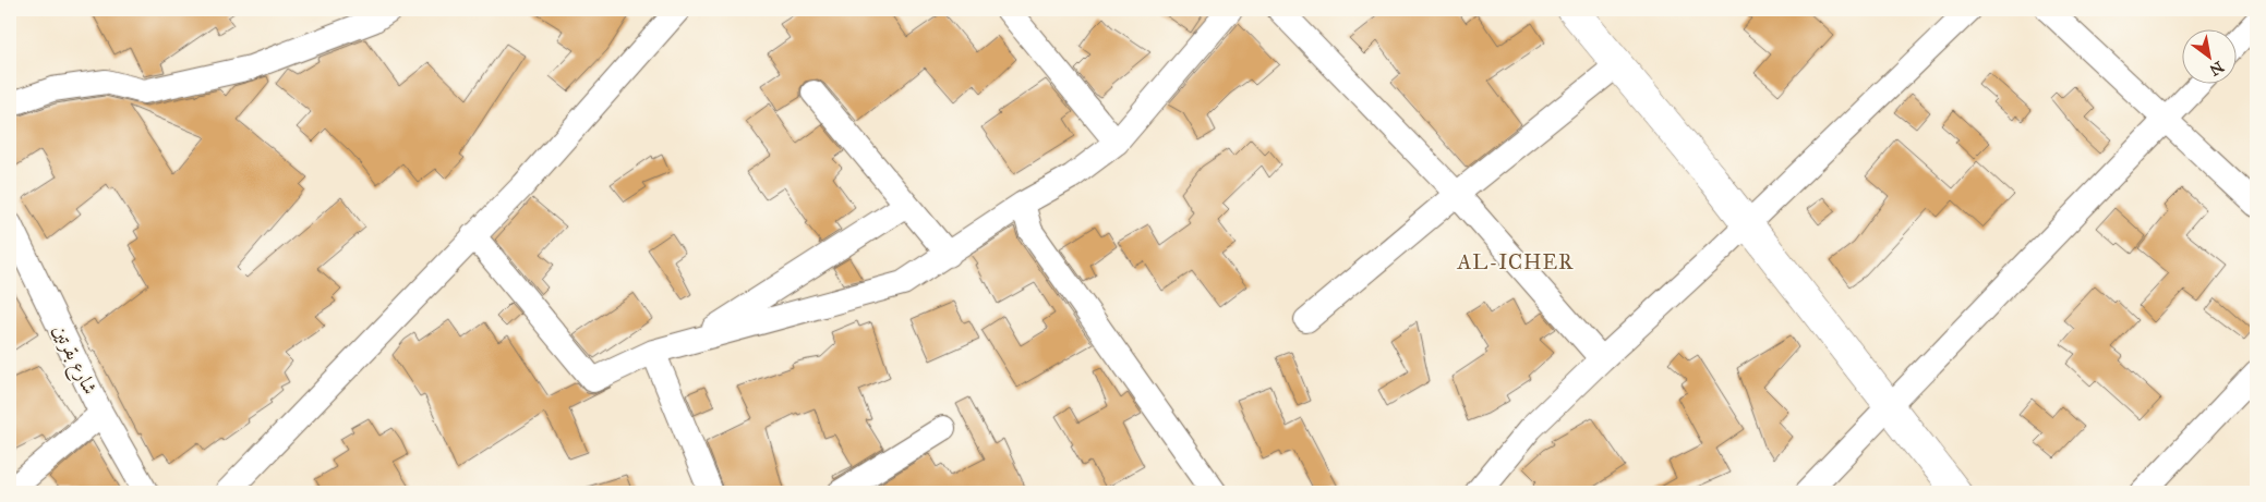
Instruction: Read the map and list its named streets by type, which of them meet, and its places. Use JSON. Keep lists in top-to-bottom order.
{
  "streets": {
    "street": ["شارع بقرتين"]
  },
  "districts": ["AL-ICHER"],
  "north": "bottom right"
}
